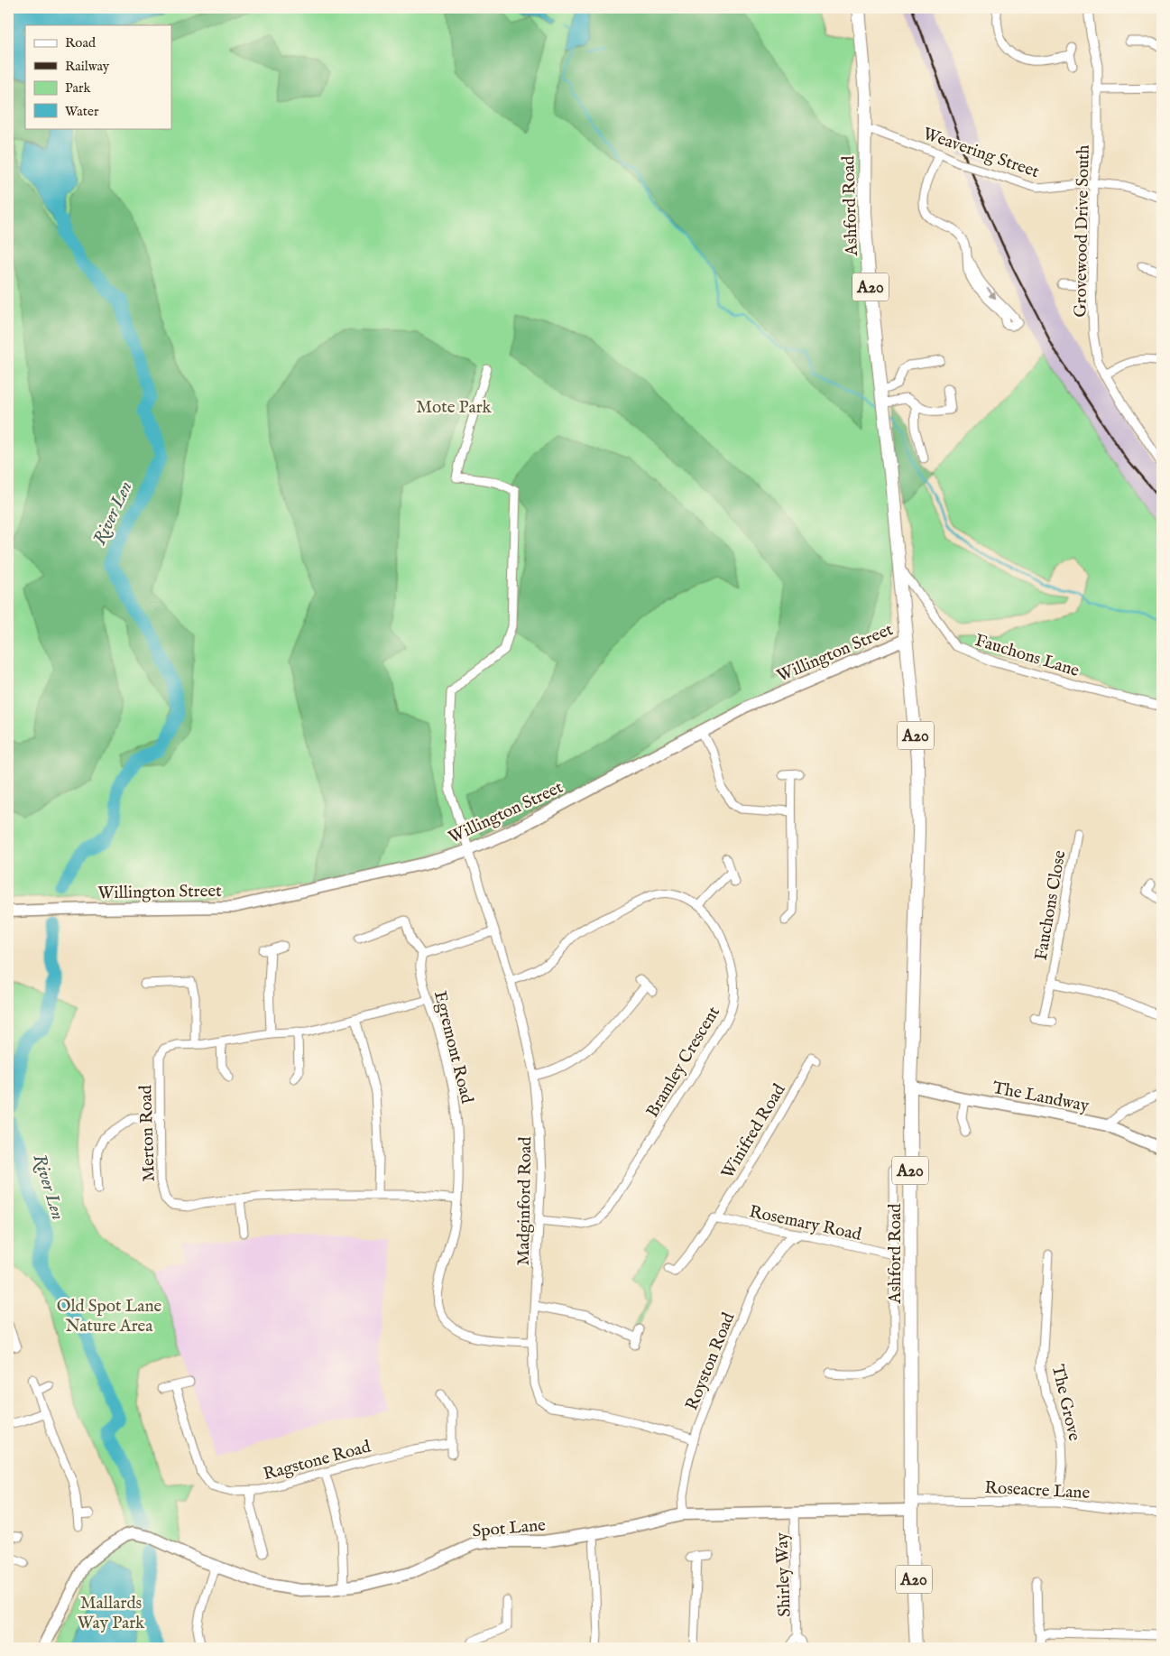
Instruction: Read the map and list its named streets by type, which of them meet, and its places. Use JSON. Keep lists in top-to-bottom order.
{
  "streets": {
    "main road": ["Ashford Road", "A20"],
    "street": [
      "Weavering Street",
      "Grovewood Drive South",
      "Willington Street",
      "Fauchons Lane",
      "Fauchons Close",
      "Egremont Road",
      "Bramley Crescent",
      "The Landway",
      "Winifred Road",
      "Merton Road",
      "Madginford Road",
      "Rosemary Road",
      "Royston Road",
      "The Grove",
      "Ragstone Road",
      "Roseacre Lane",
      "Spot Lane",
      "Shirley Way"
    ]
  },
  "crossings": [
    ["Weavering Street", "Grovewood Drive South"],
    ["Ashford Road", "A20"],
    ["Ashford Road", "Willington Street"],
    ["Ashford Road", "Fauchons Lane"],
    ["Ashford Road", "The Landway"],
    ["Ashford Road", "Roseacre Lane"],
    ["Ashford Road", "Spot Lane"],
    ["A20", "Willington Street"],
    ["A20", "Fauchons Lane"],
    ["Willington Street", "Madginford Road"],
    ["Egremont Road", "Merton Road"],
    ["Egremont Road", "Madginford Road"],
    ["Bramley Crescent", "Madginford Road"],
    ["Winifred Road", "Rosemary Road"],
    ["Madginford Road", "Royston Road"],
    ["Rosemary Road", "Royston Road"],
    ["Royston Road", "Spot Lane"],
    ["The Grove", "Roseacre Lane"],
    ["Roseacre Lane", "Spot Lane"],
    ["Spot Lane", "Shirley Way"]
  ],
  "water": ["River Len"],
  "parks": ["Mote Park", "Old Spot Lane Nature Area", "Mallards Way Park"],
  "legend": [
    "Road",
    "Railway",
    "Park",
    "Water"
  ]
}
